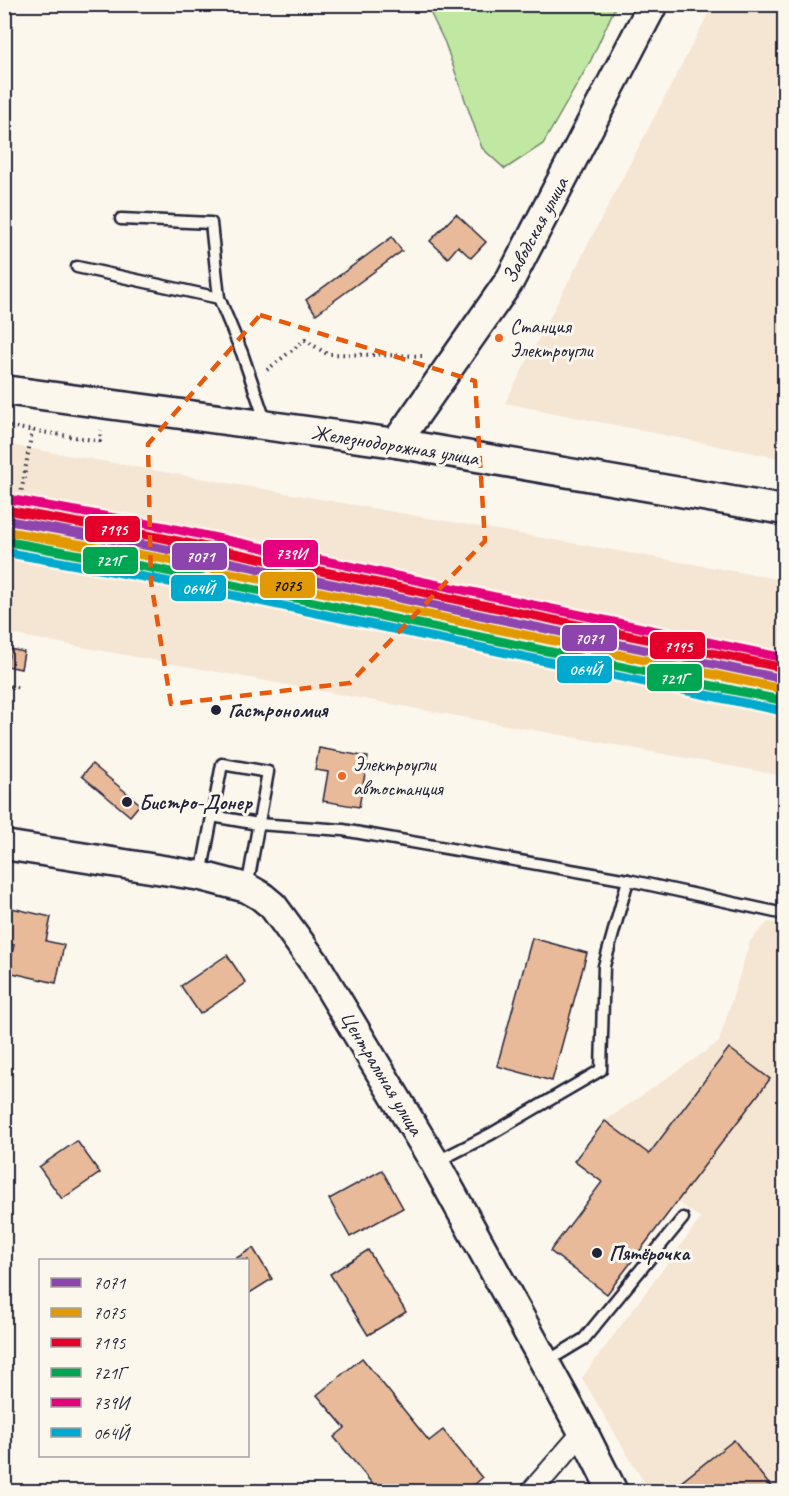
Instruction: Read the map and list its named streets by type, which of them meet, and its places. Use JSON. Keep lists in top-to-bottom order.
{
  "streets": {
    "main road": ["Заводская улица", "Железнодорожная улица", "Центральная улица"]
  },
  "crossings": [
    ["Заводская улица", "Железнодорожная улица"]
  ],
  "places": [
    "Станция Электроугли",
    "Гастрономия",
    "Электроугли автостанция",
    "Бистро-Донер",
    "Пятёрочка"
  ],
  "lines": [
    "transit line 739И",
    "transit line 7195",
    "transit line 7071",
    "transit line 7075",
    "transit line 721Г",
    "transit line 064Й"
  ],
  "legend": [
    "7071",
    "7075",
    "7195",
    "721Г",
    "739И",
    "064Й"
  ]
}
